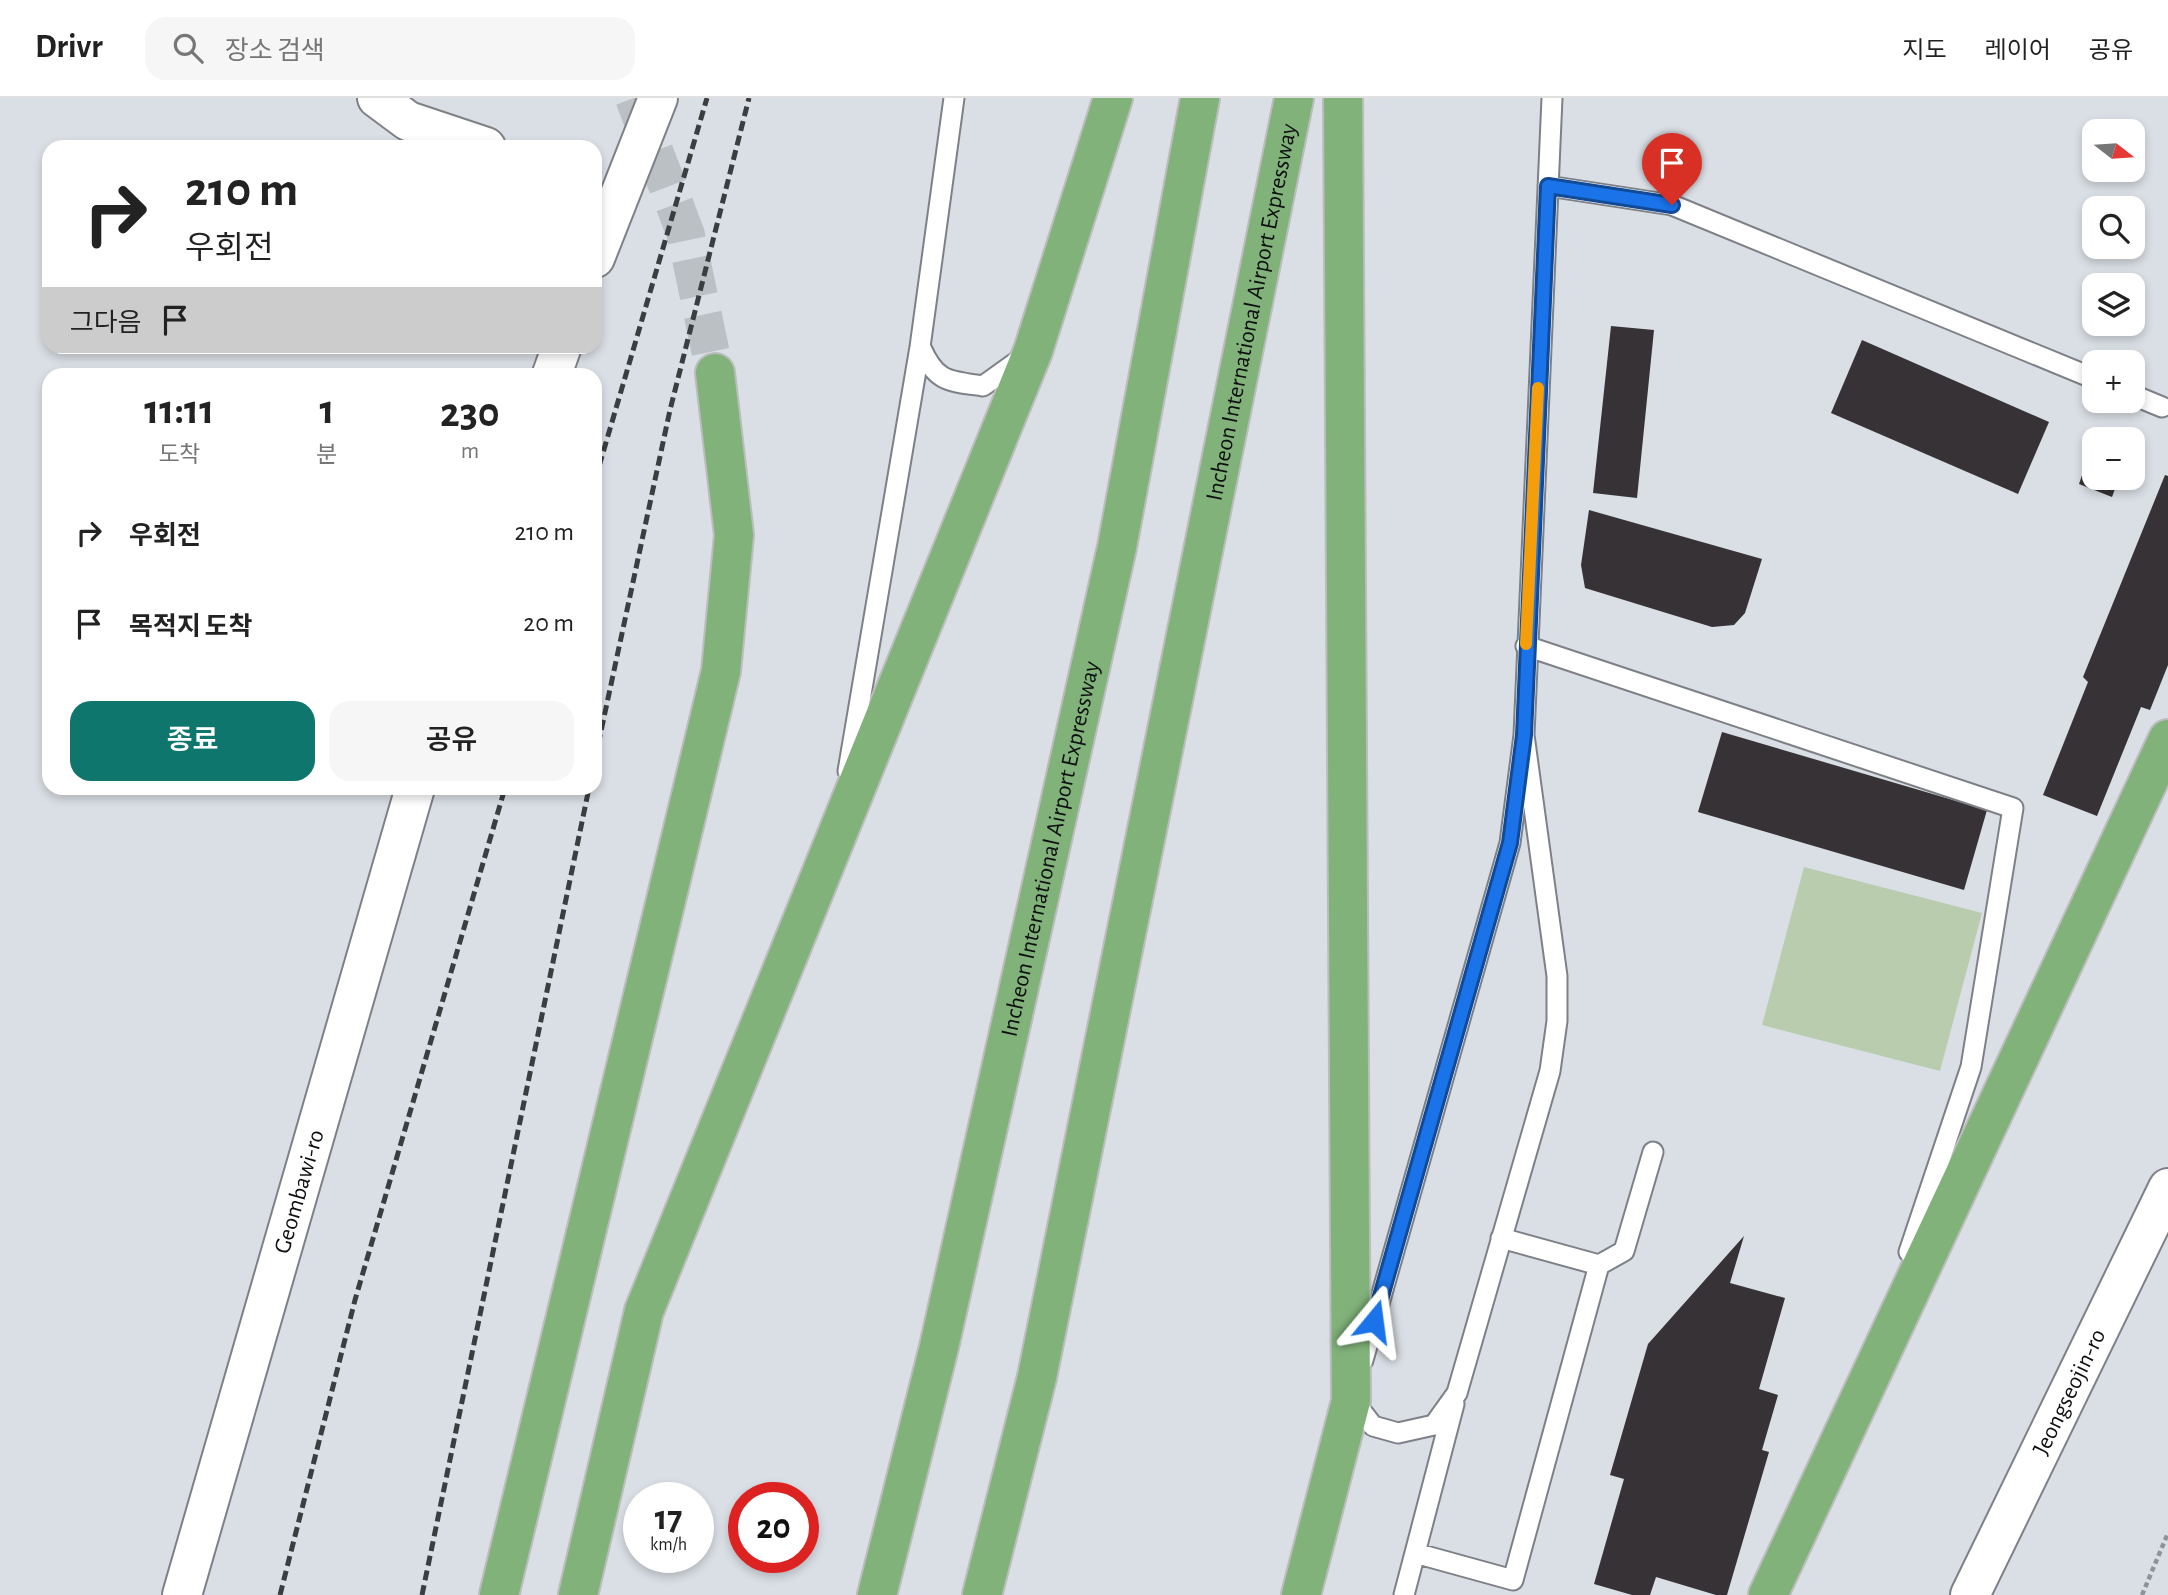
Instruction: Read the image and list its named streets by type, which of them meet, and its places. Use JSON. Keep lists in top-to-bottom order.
{
  "streets": {
    "highway": ["Incheon International Airport Expressway"],
    "street": ["Geombawi-ro", "Jeongseojin-ro"]
  },
  "north": "right",
  "page": {
    "header": "Drivr",
    "search": "장소 검색",
    "nav": ["지도", "레이어", "공유"],
    "map_buttons": ["+", "−"],
    "turn": ["210 m", "우회전"],
    "then": "그다음",
    "eta": [
      "11:11",
      "도착",
      "1",
      "분",
      "230",
      "m"
    ],
    "list": [
      {
        "name": "우회전",
        "value": "210 m"
      },
      {
        "name": "목적지 도착",
        "value": "20 m"
      }
    ],
    "buttons": ["종료", "공유"],
    "speed": "17 km/h",
    "limit": "20"
  }
}
